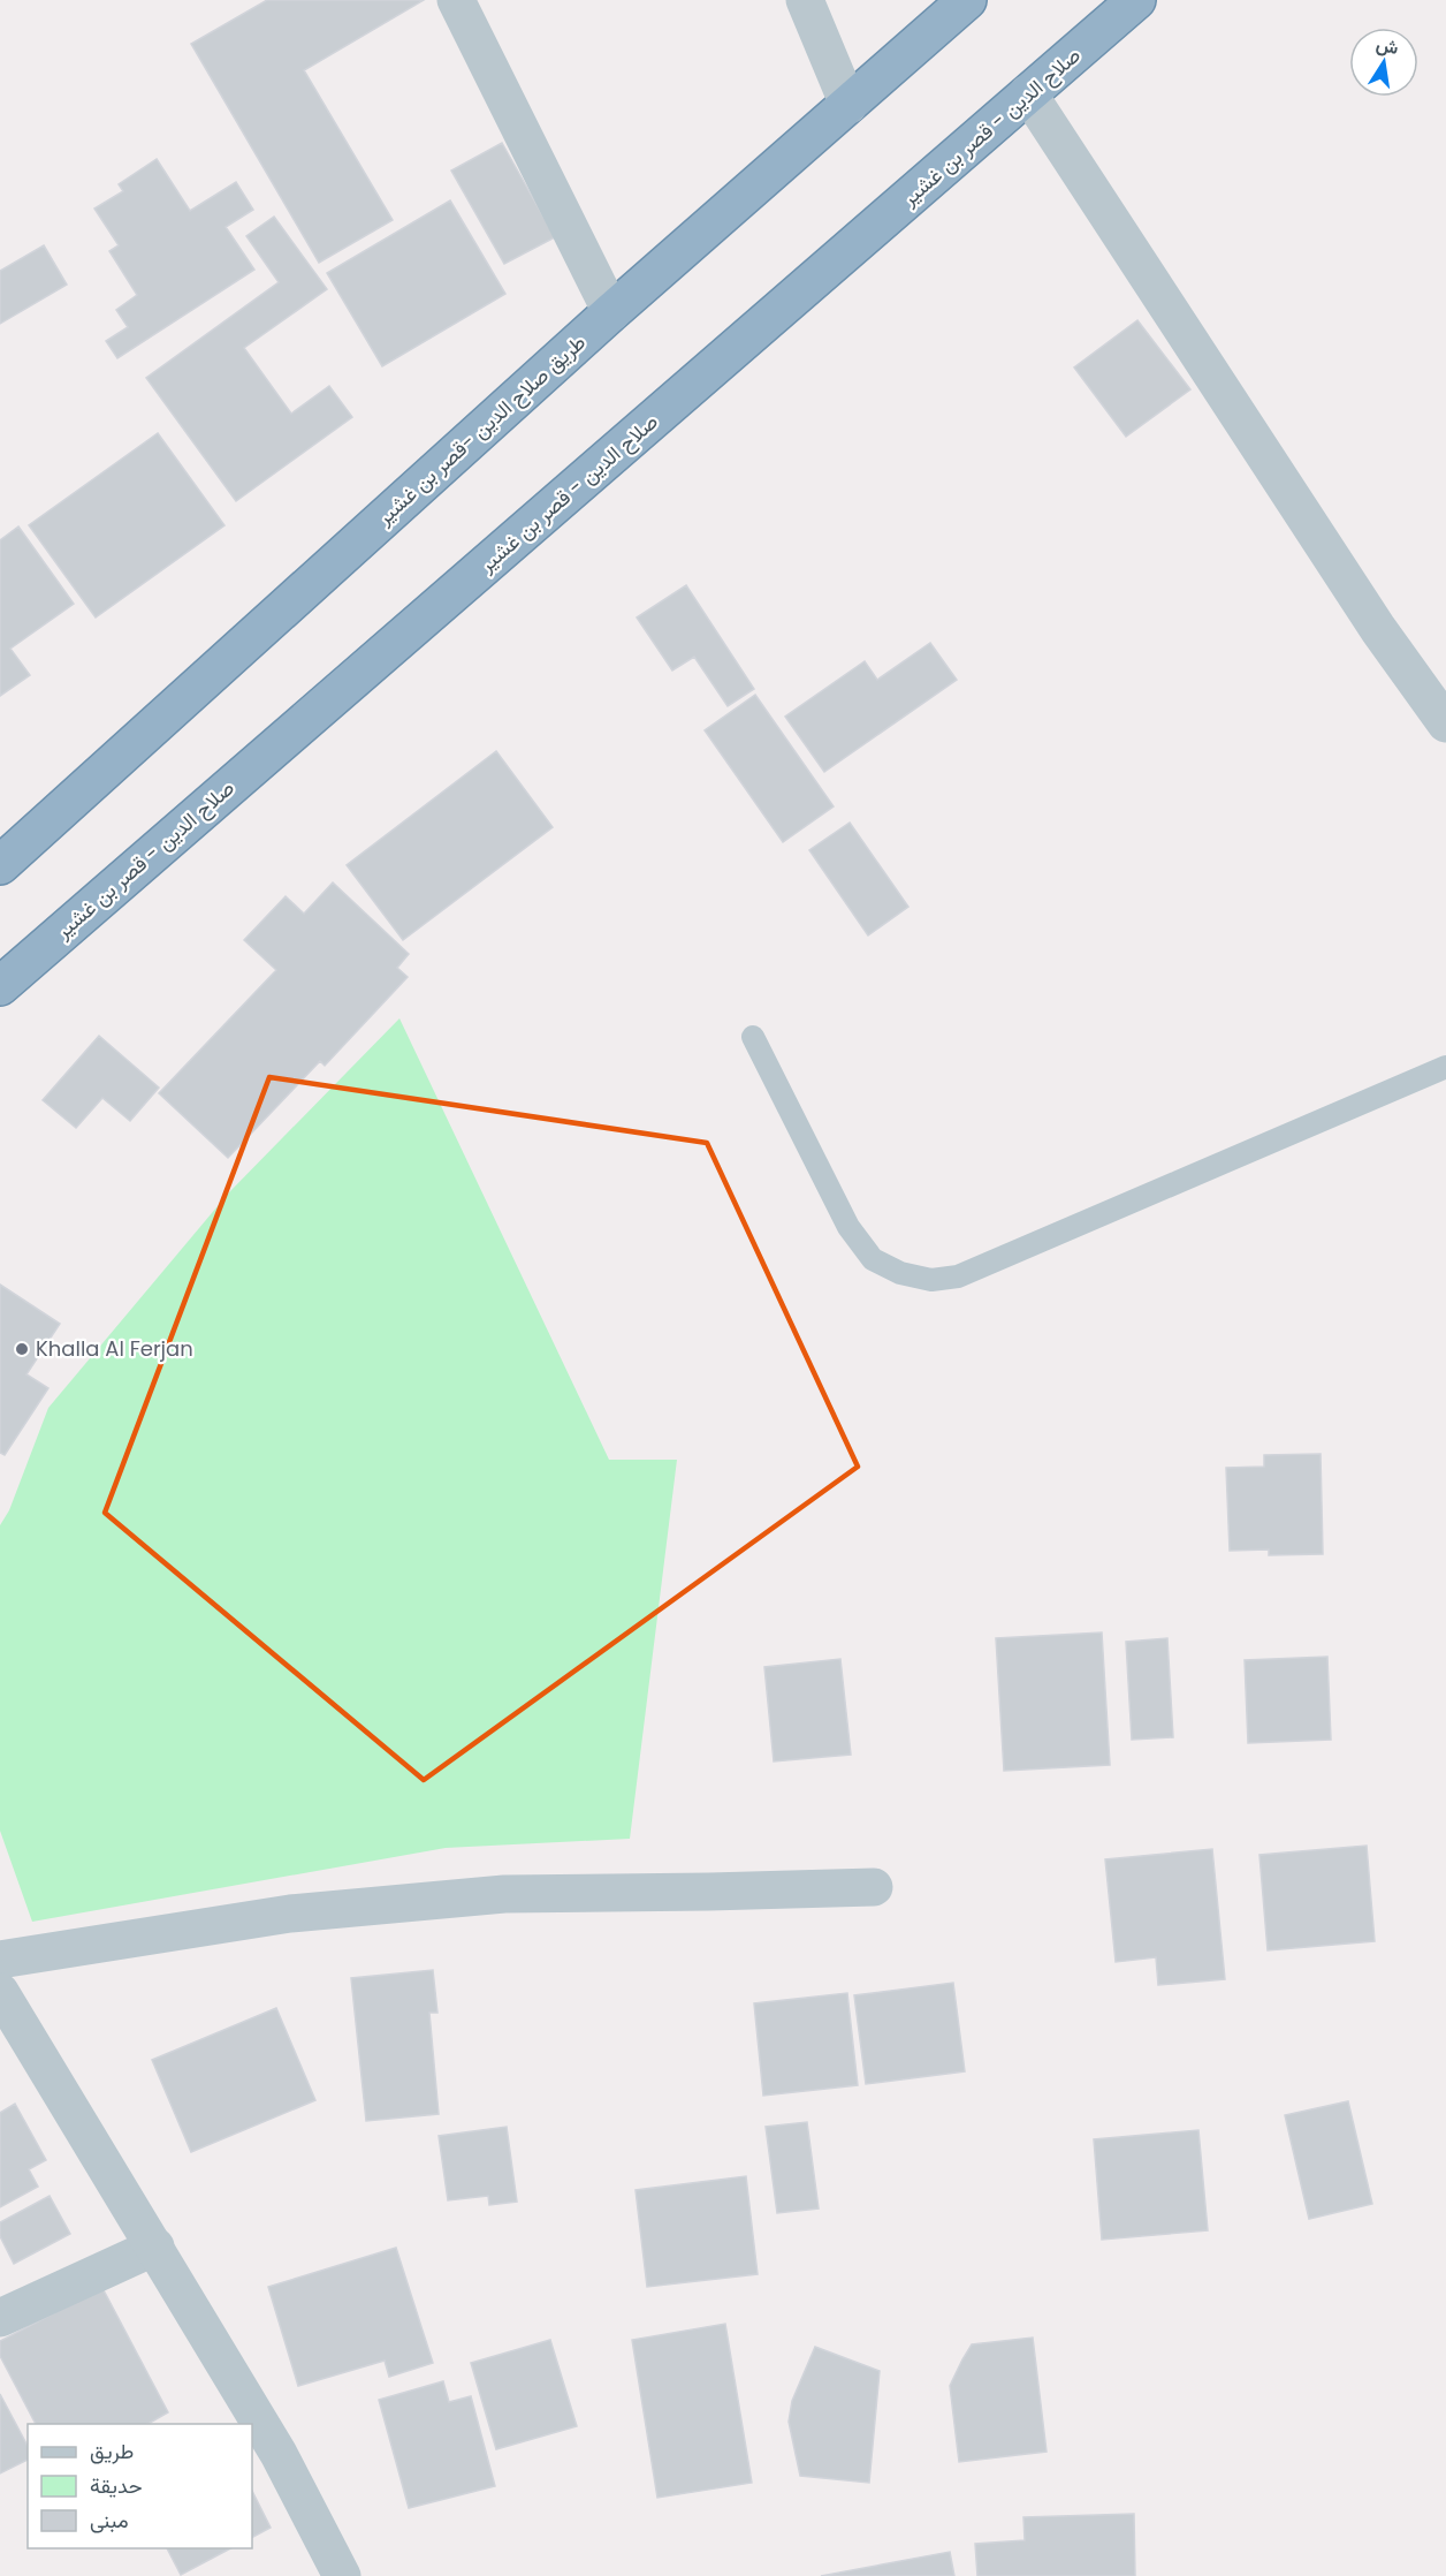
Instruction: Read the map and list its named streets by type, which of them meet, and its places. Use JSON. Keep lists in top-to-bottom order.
{
  "streets": {
    "highway": ["صلاح الدين - قصر بن غشير", "طريق صلاح الدين -قصر بن غشير"]
  },
  "places": ["Khalla Al Ferjan"],
  "legend": ["طريق", "حديقة", "مبنى"],
  "north": "top"
}
